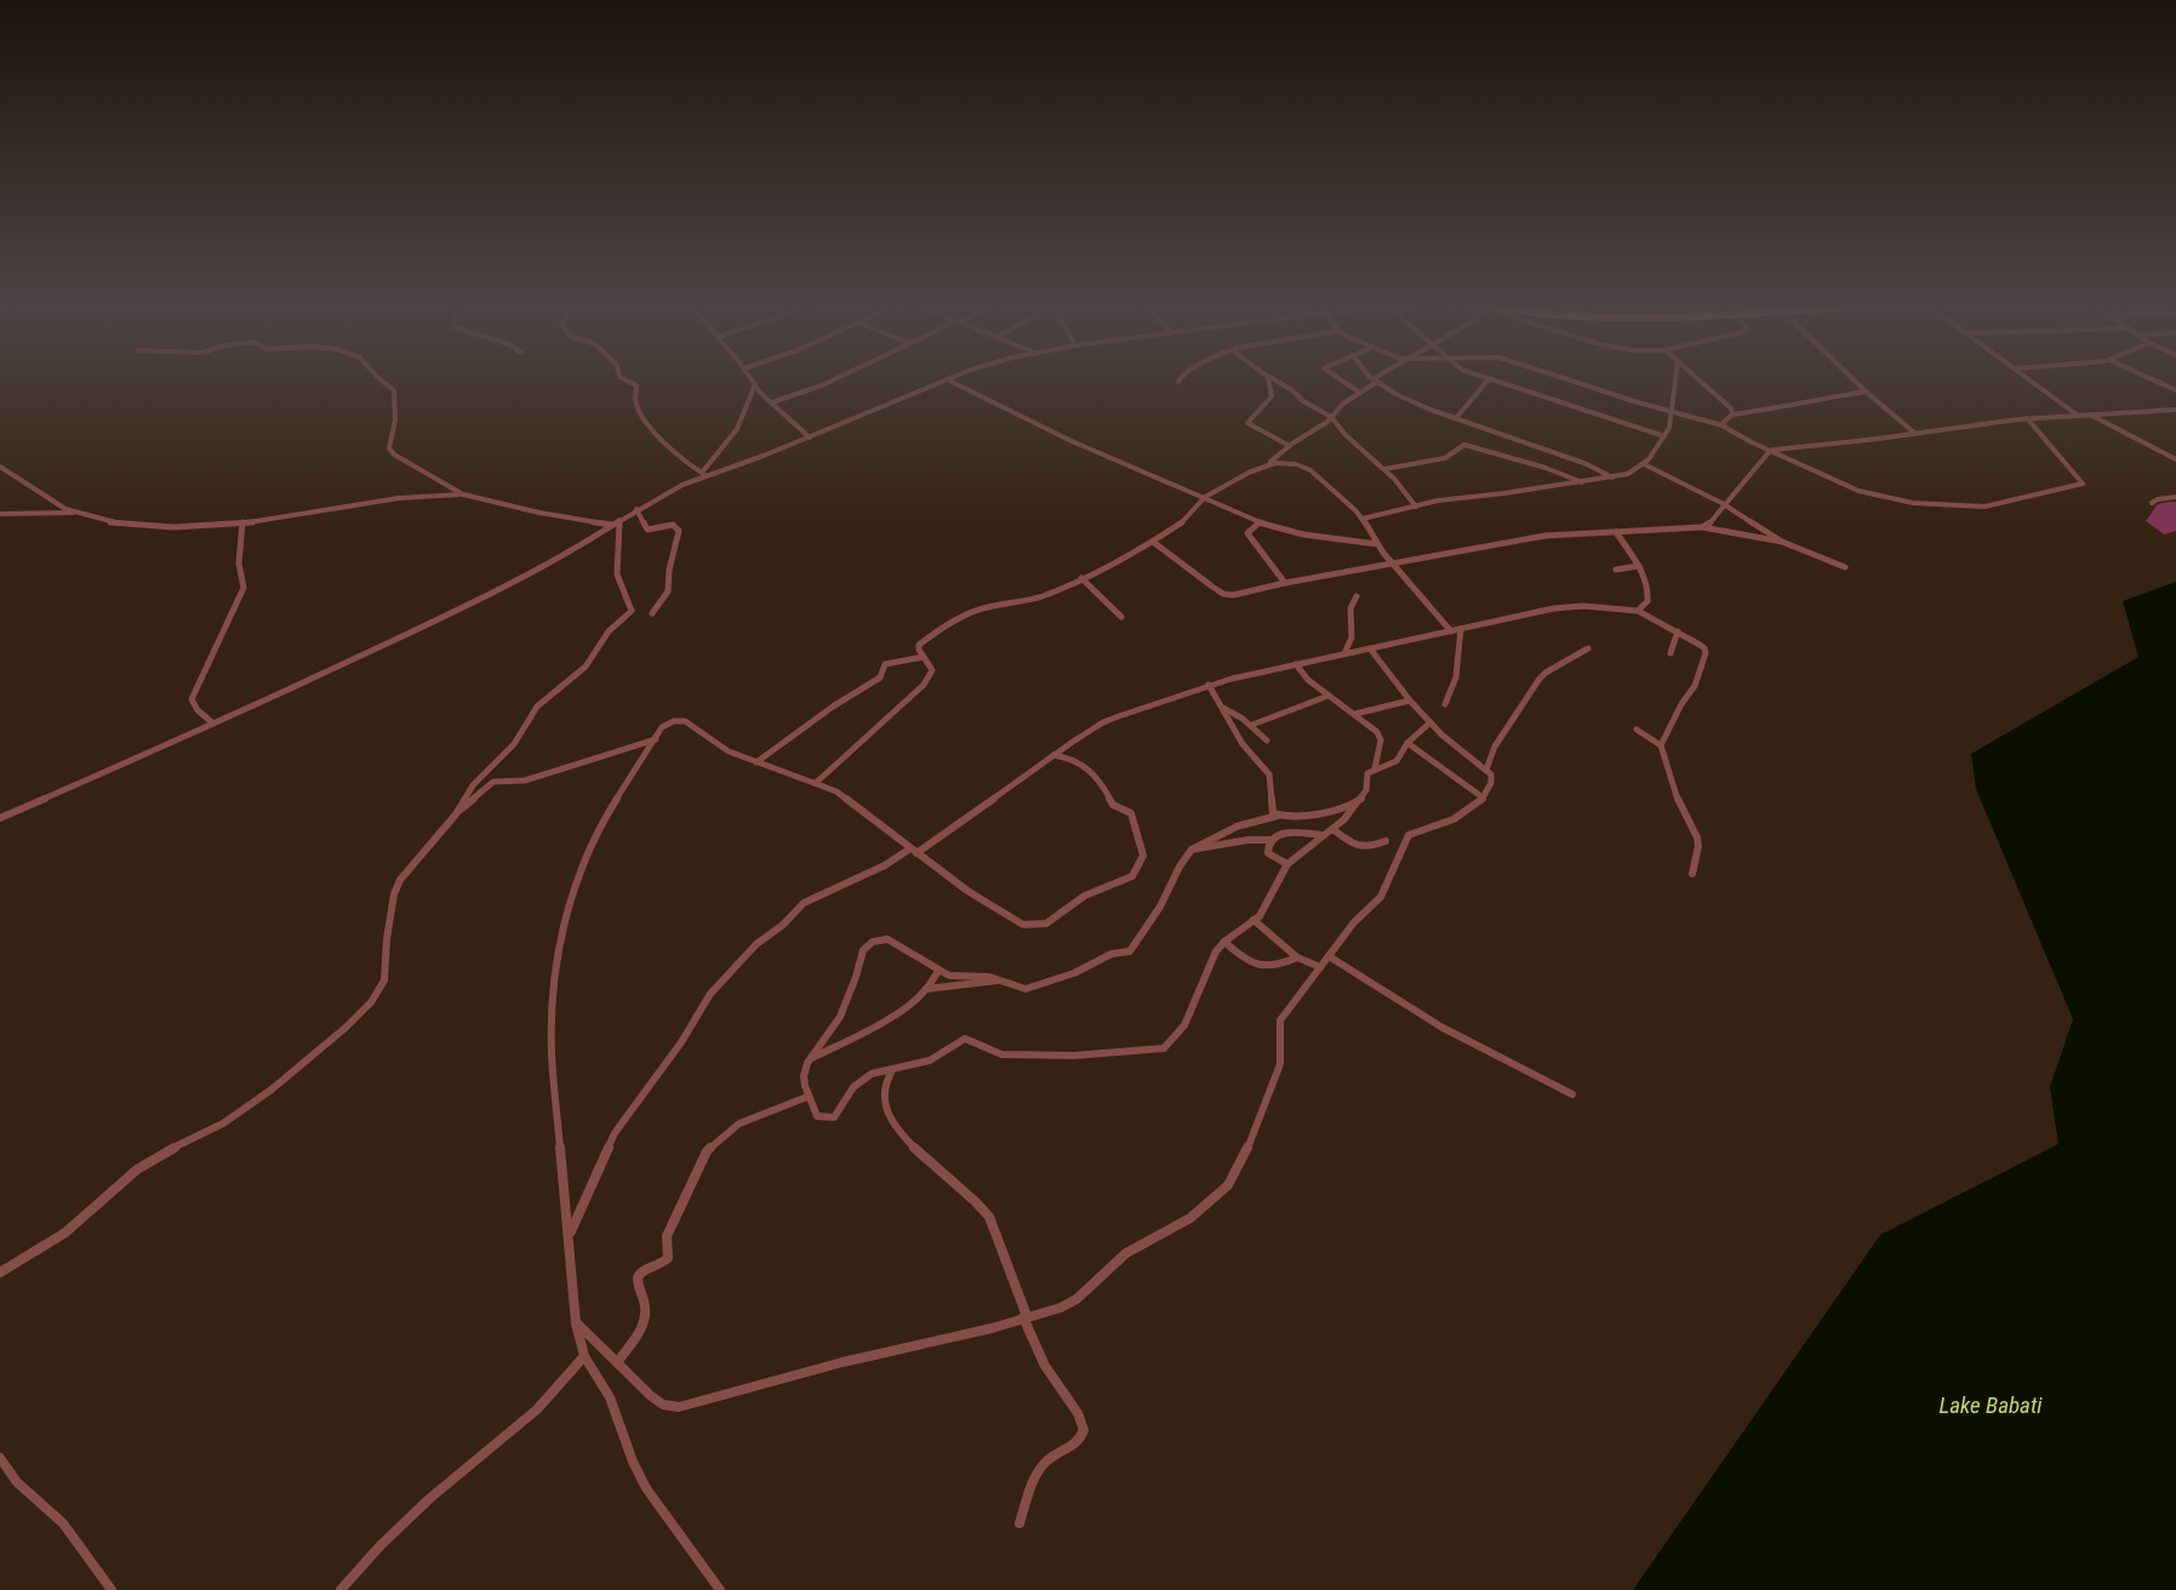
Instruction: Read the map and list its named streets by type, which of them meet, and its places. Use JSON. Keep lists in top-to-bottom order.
{
  "water": ["Lake Babati"]
}
